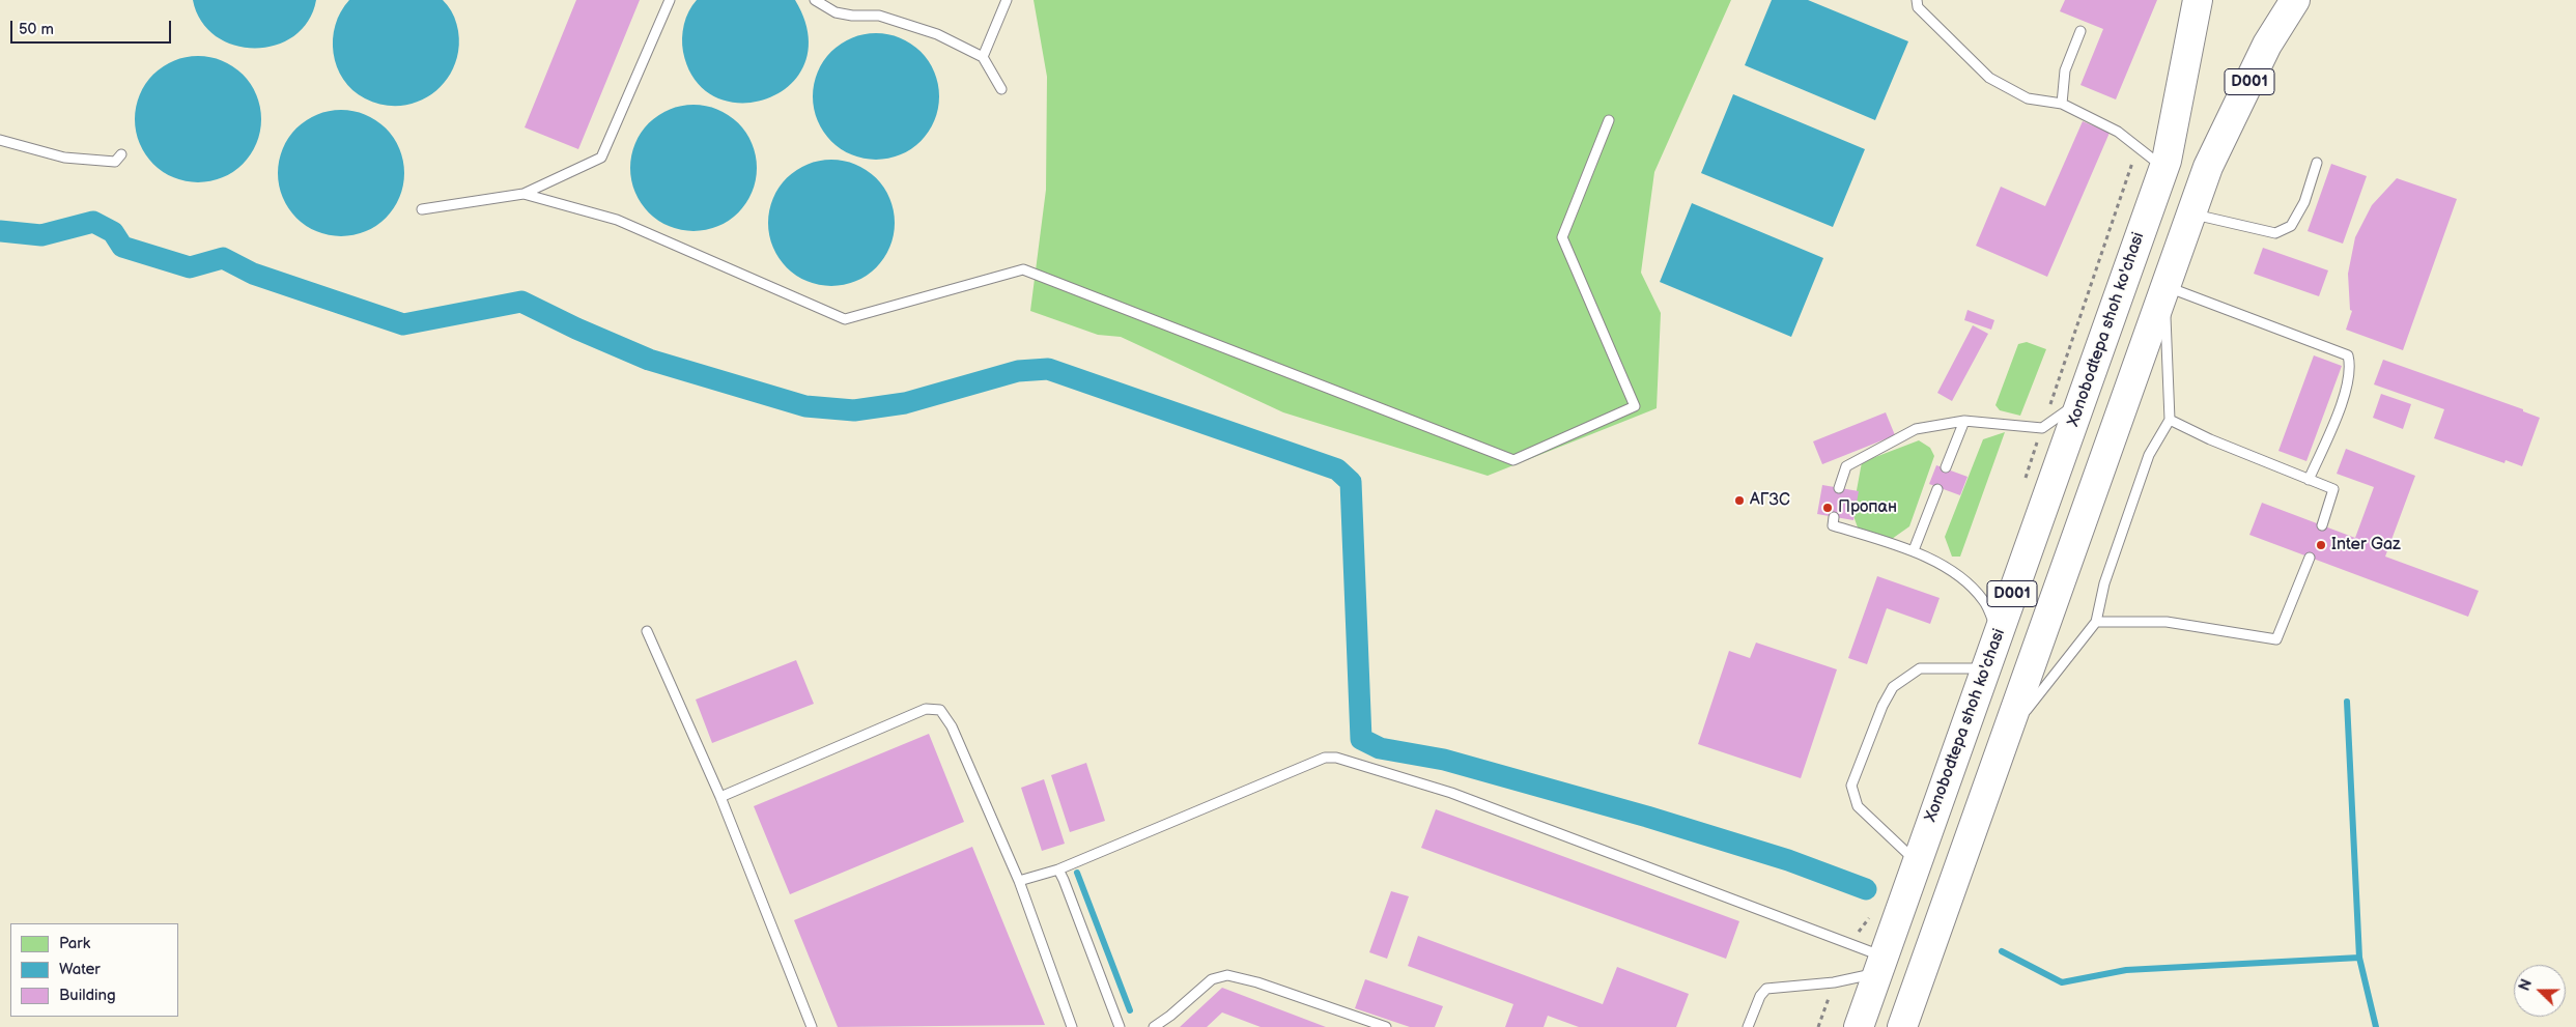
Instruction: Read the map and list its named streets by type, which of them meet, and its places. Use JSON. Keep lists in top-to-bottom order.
{
  "streets": {
    "highway": ["D001", "Xonobodtepa shoh ko'chasi"]
  },
  "crossings": [
    ["D001", "Xonobodtepa shoh ko'chasi"]
  ],
  "places": ["АГЗС", "Пропан", "Inter Gaz"],
  "legend": ["Park", "Water", "Building"],
  "scale_bar": "50 m",
  "north": "left"
}
